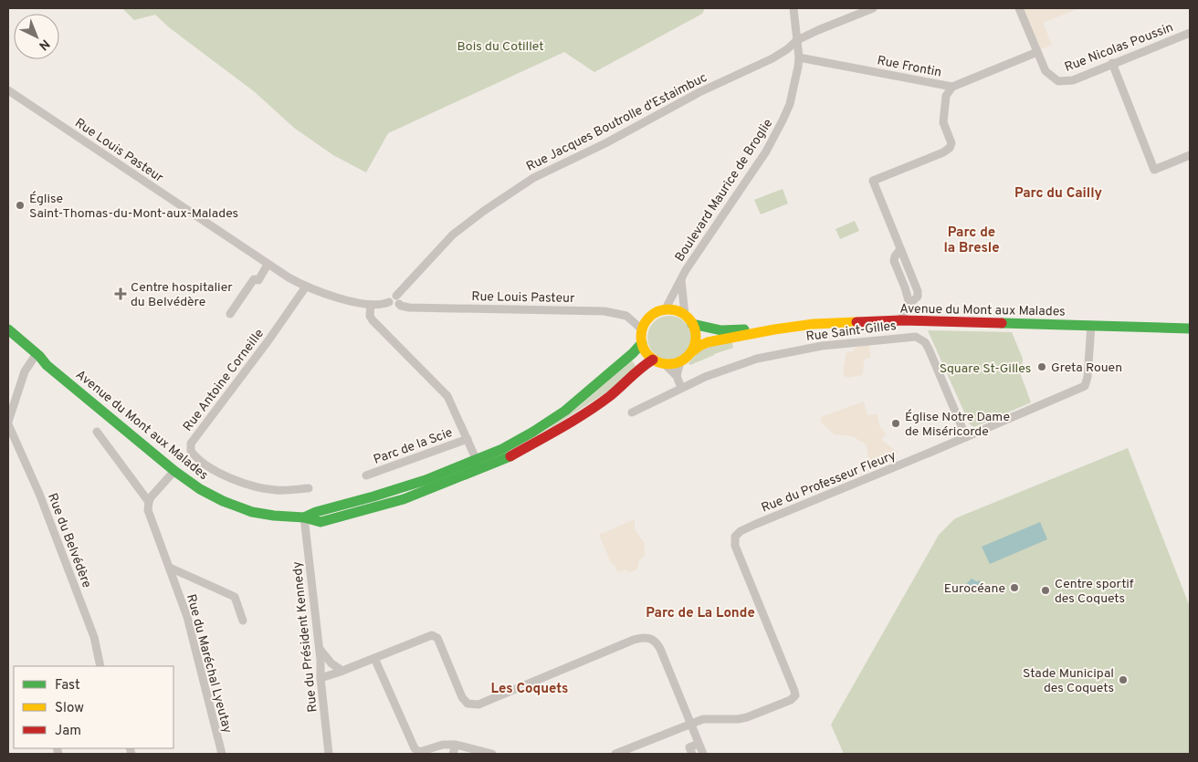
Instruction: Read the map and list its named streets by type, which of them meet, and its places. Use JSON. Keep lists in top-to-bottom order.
{
  "streets": {
    "street": [
      "Rue Nicolas Poussin",
      "Rue Frontin",
      "Rue Jacques Boutrolle d'Estaimbuc",
      "Rue Louis Pasteur",
      "Boulevard Maurice de Broglie",
      "Avenue du Mont aux Malades",
      "Rue Saint-Gilles",
      "Rue Antoine Corneille",
      "Parc de la Scie",
      "Rue du Professeur Fleury",
      "Rue du Belvédère",
      "Rue du Président Kennedy",
      "Rue du Maréchal Lyeutay"
    ]
  },
  "crossings": [
    ["Rue Nicolas Poussin", "Rue Frontin"],
    ["Rue Frontin", "Boulevard Maurice de Broglie"],
    ["Rue Jacques Boutrolle d'Estaimbuc", "Rue Louis Pasteur"],
    ["Rue Jacques Boutrolle d'Estaimbuc", "Boulevard Maurice de Broglie"],
    ["Rue Louis Pasteur", "Boulevard Maurice de Broglie"],
    ["Rue Louis Pasteur", "Avenue du Mont aux Malades"],
    ["Rue Louis Pasteur", "Rue Antoine Corneille"],
    ["Boulevard Maurice de Broglie", "Avenue du Mont aux Malades"],
    ["Avenue du Mont aux Malades", "Rue du Professeur Fleury"],
    ["Avenue du Mont aux Malades", "Rue du Belvédère"],
    ["Avenue du Mont aux Malades", "Rue du Président Kennedy"],
    ["Rue Saint-Gilles", "Rue du Professeur Fleury"]
  ],
  "districts": [
    "Parc du Cailly",
    "Parc de la Bresle",
    "Parc de La Londe",
    "Les Coquets"
  ],
  "parks": ["Bois du Cotillet", "Square St-Gilles"],
  "places": {
    "other": [
      "Église Saint-Thomas-du-Mont-aux-Malades",
      "Greta Rouen",
      "Église Notre Dame de Miséricorde",
      "Eurocéane",
      "Centre sportif des Coquets",
      "Stade Municipal des Coquets"
    ],
    "health": ["Centre hospitalier du Belvédère"]
  },
  "legend": ["Fast", "Slow", "Jam"],
  "north": "bottom right"
}
